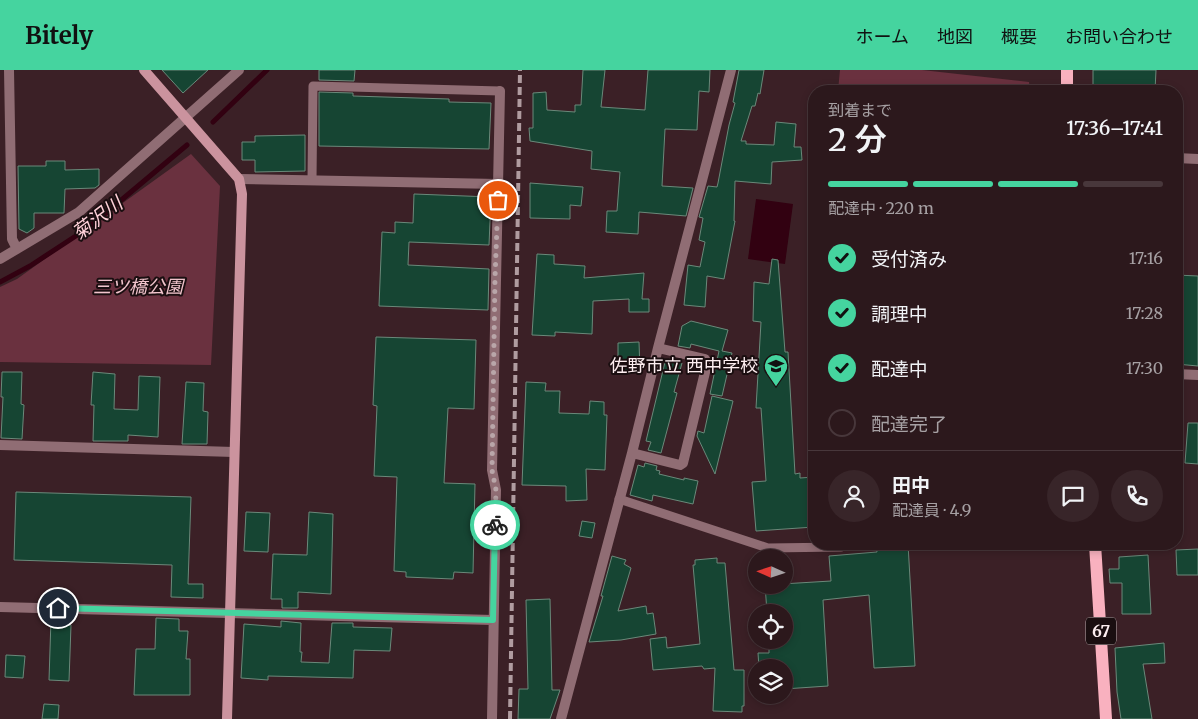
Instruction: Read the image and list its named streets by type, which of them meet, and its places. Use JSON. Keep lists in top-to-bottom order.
{
  "streets": {
    "main road": ["67"]
  },
  "water": ["菊沢川"],
  "parks": ["三ツ橋公園"],
  "places": {
    "school or university": ["佐野市立 西中学校"]
  },
  "north": "left",
  "page": {
    "header": "Bitely",
    "nav": [
      "ホーム",
      "地図",
      "概要",
      "お問い合わせ"
    ],
    "heading": ["2 分", "到着まで", "17:36–17:41"],
    "panel": ["田中", "配達員 · 4.9"],
    "bar": "配達中 · 220 m",
    "list": [
      ["受付済み", "17:16"],
      ["調理中", "17:28"],
      ["配達中", "17:30"],
      "配達完了"
    ]
  }
}
